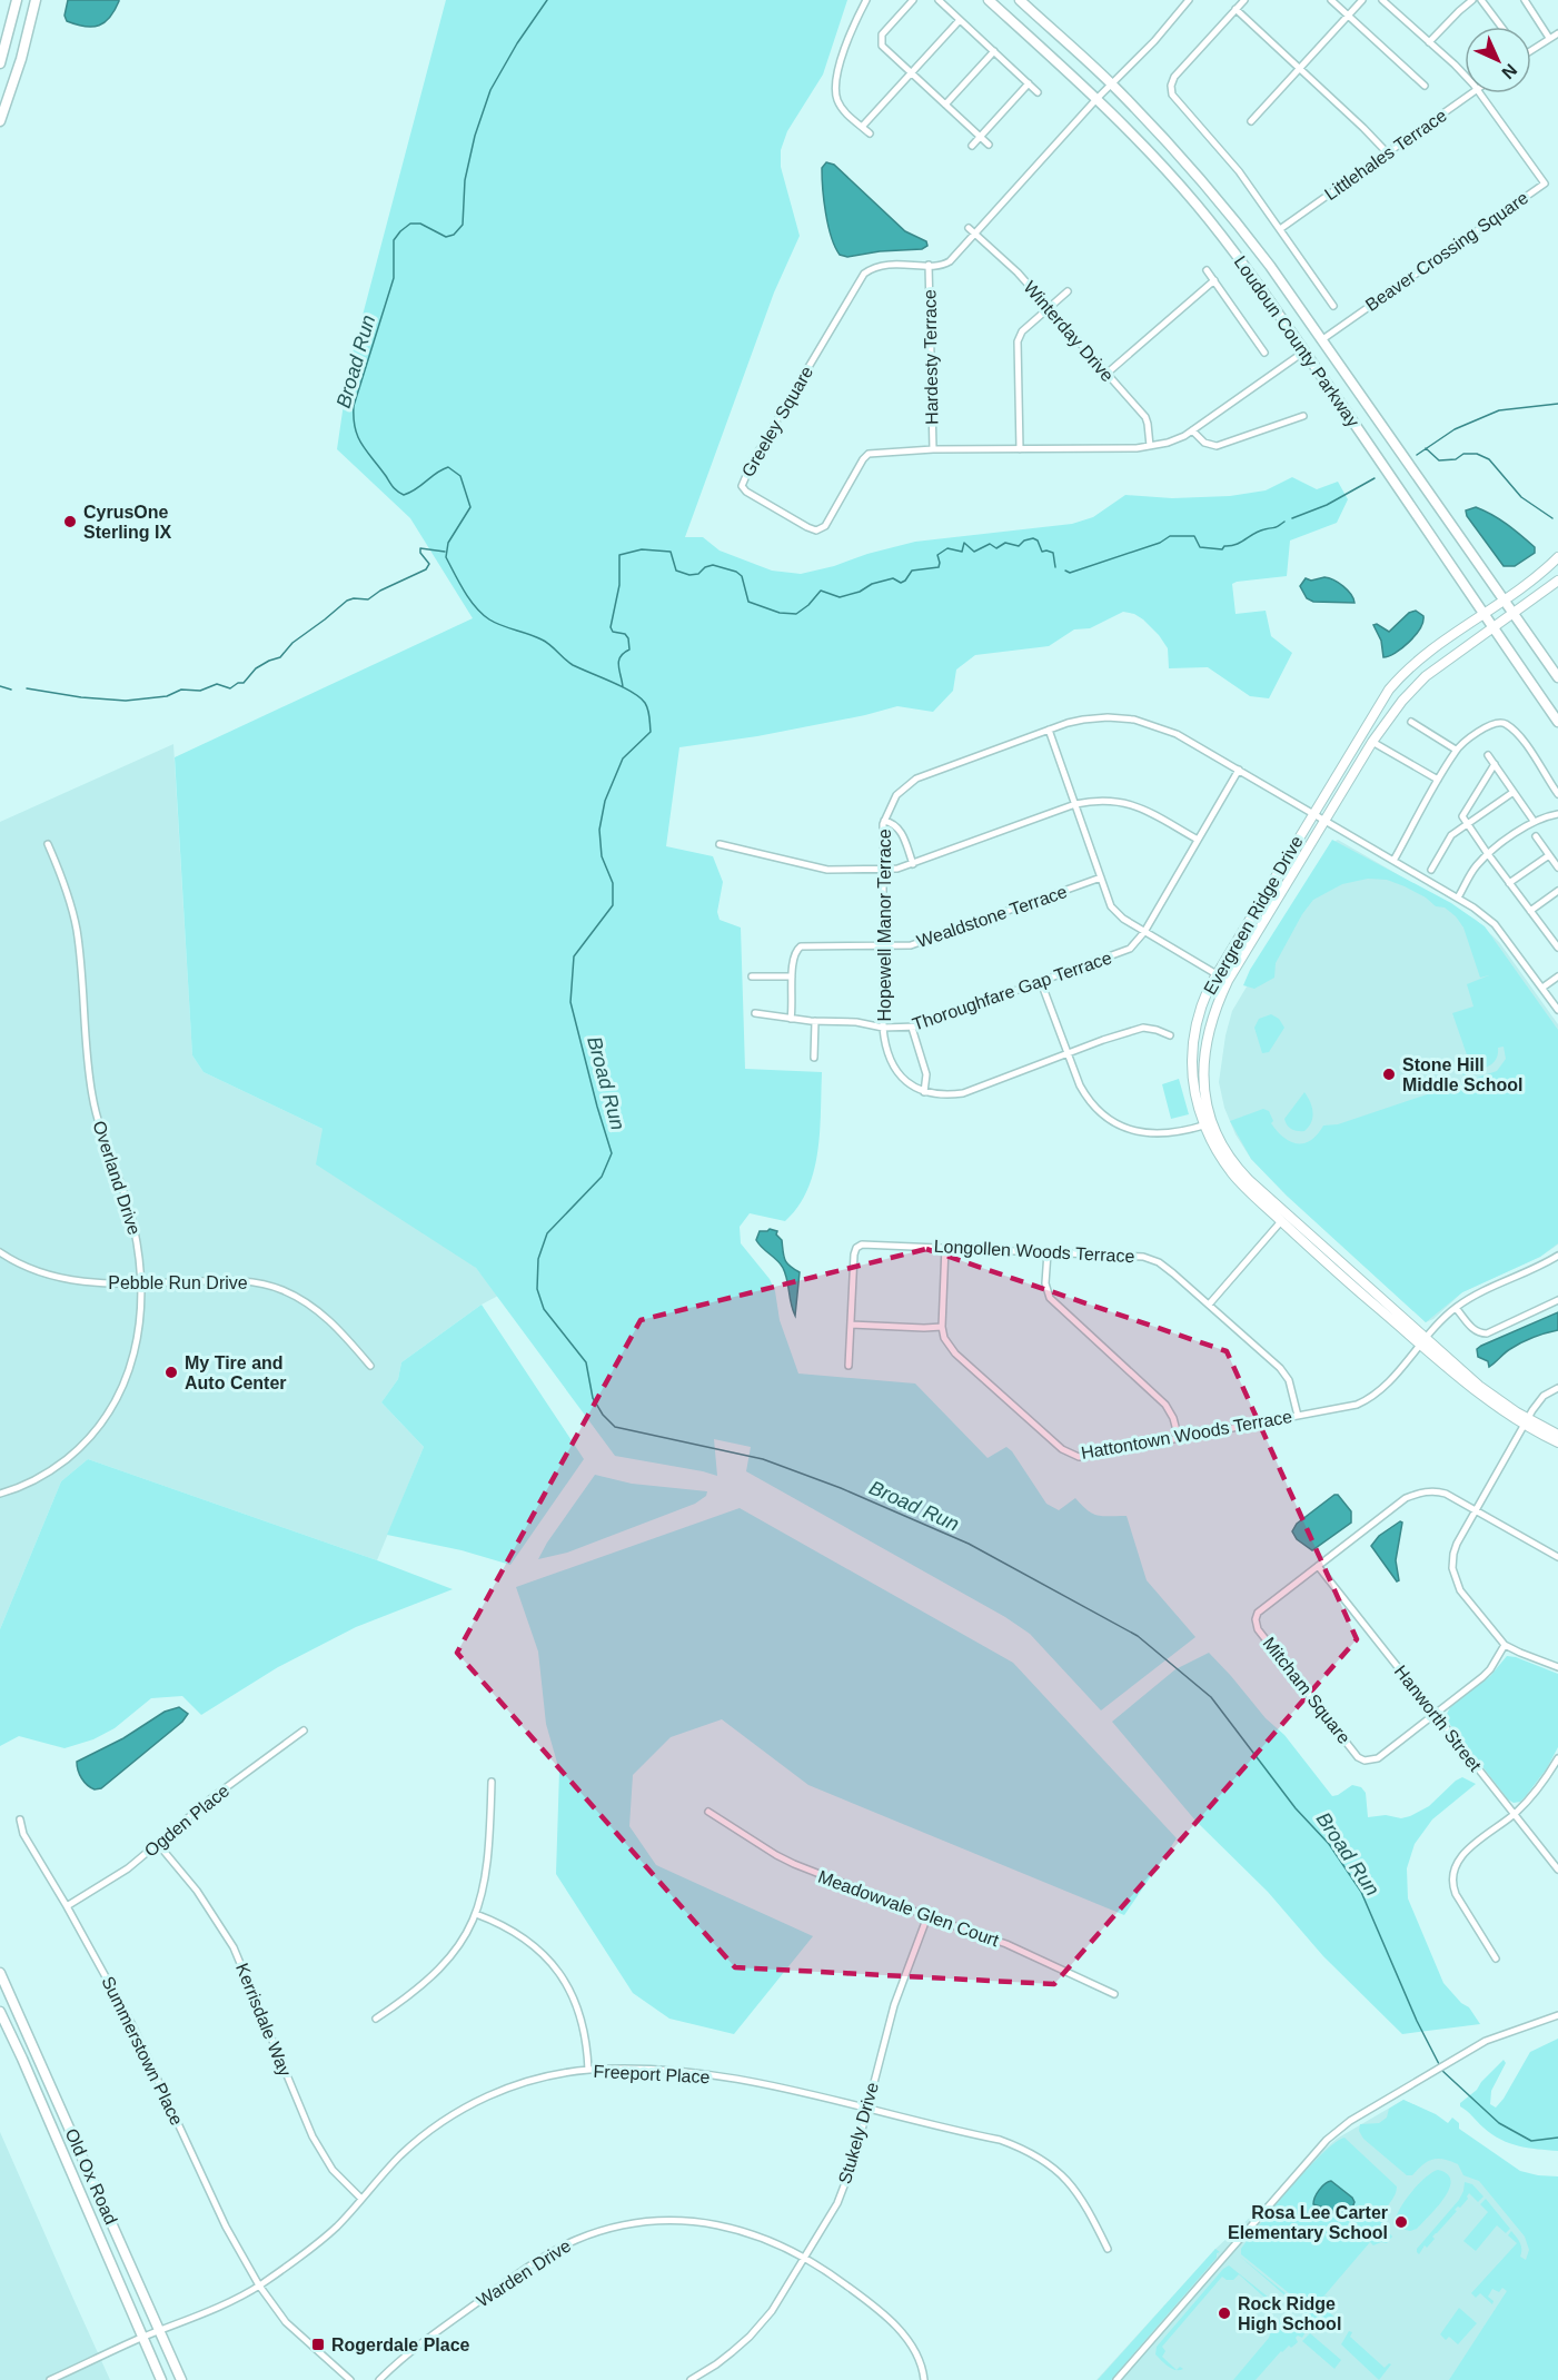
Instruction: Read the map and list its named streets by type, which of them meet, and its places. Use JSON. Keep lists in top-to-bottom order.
{
  "streets": {
    "main road": ["Loudoun County Parkway", "Old Ox Road"],
    "street": [
      "Littlehales Terrace",
      "Beaver Crossing Square",
      "Winterday Drive",
      "Hardesty Terrace",
      "Greeley Square",
      "Evergreen Ridge Drive",
      "Wealdstone Terrace",
      "Hopewell Manor Terrace",
      "Thoroughfare Gap Terrace",
      "Overland Drive",
      "Longollen Woods Terrace",
      "Pebble Run Drive",
      "Hattontown Woods Terrace",
      "Mitcham Square",
      "Hanworth Street",
      "Ogden Place",
      "Meadowvale Glen Court",
      "Kerrisdale Way",
      "Summerstown Place",
      "Freeport Place",
      "Stukely Drive",
      "Warden Drive"
    ]
  },
  "crossings": [
    ["Beaver Crossing Square", "Loudoun County Parkway"],
    ["Winterday Drive", "Greeley Square"],
    ["Loudoun County Parkway", "Greeley Square"],
    ["Loudoun County Parkway", "Evergreen Ridge Drive"],
    ["Hardesty Terrace", "Greeley Square"],
    ["Evergreen Ridge Drive", "Hopewell Manor Terrace"],
    ["Evergreen Ridge Drive", "Hattontown Woods Terrace"],
    ["Wealdstone Terrace", "Hopewell Manor Terrace"],
    ["Hopewell Manor Terrace", "Thoroughfare Gap Terrace"],
    ["Overland Drive", "Pebble Run Drive"],
    ["Longollen Woods Terrace", "Hattontown Woods Terrace"],
    ["Mitcham Square", "Hanworth Street"],
    ["Ogden Place", "Kerrisdale Way"],
    ["Ogden Place", "Summerstown Place"],
    ["Meadowvale Glen Court", "Stukely Drive"],
    ["Kerrisdale Way", "Freeport Place"],
    ["Summerstown Place", "Freeport Place"],
    ["Freeport Place", "Stukely Drive"],
    ["Freeport Place", "Old Ox Road"],
    ["Stukely Drive", "Warden Drive"]
  ],
  "water": ["Broad Run"],
  "places": {
    "other": [
      "CyrusOne Sterling IX",
      "Stone Hill Middle School",
      "My Tire and Auto Center",
      "Rosa Lee Carter Elementary School",
      "Rock Ridge High School"
    ],
    "transit": ["Rogerdale Place"]
  },
  "north": "bottom right"
}
